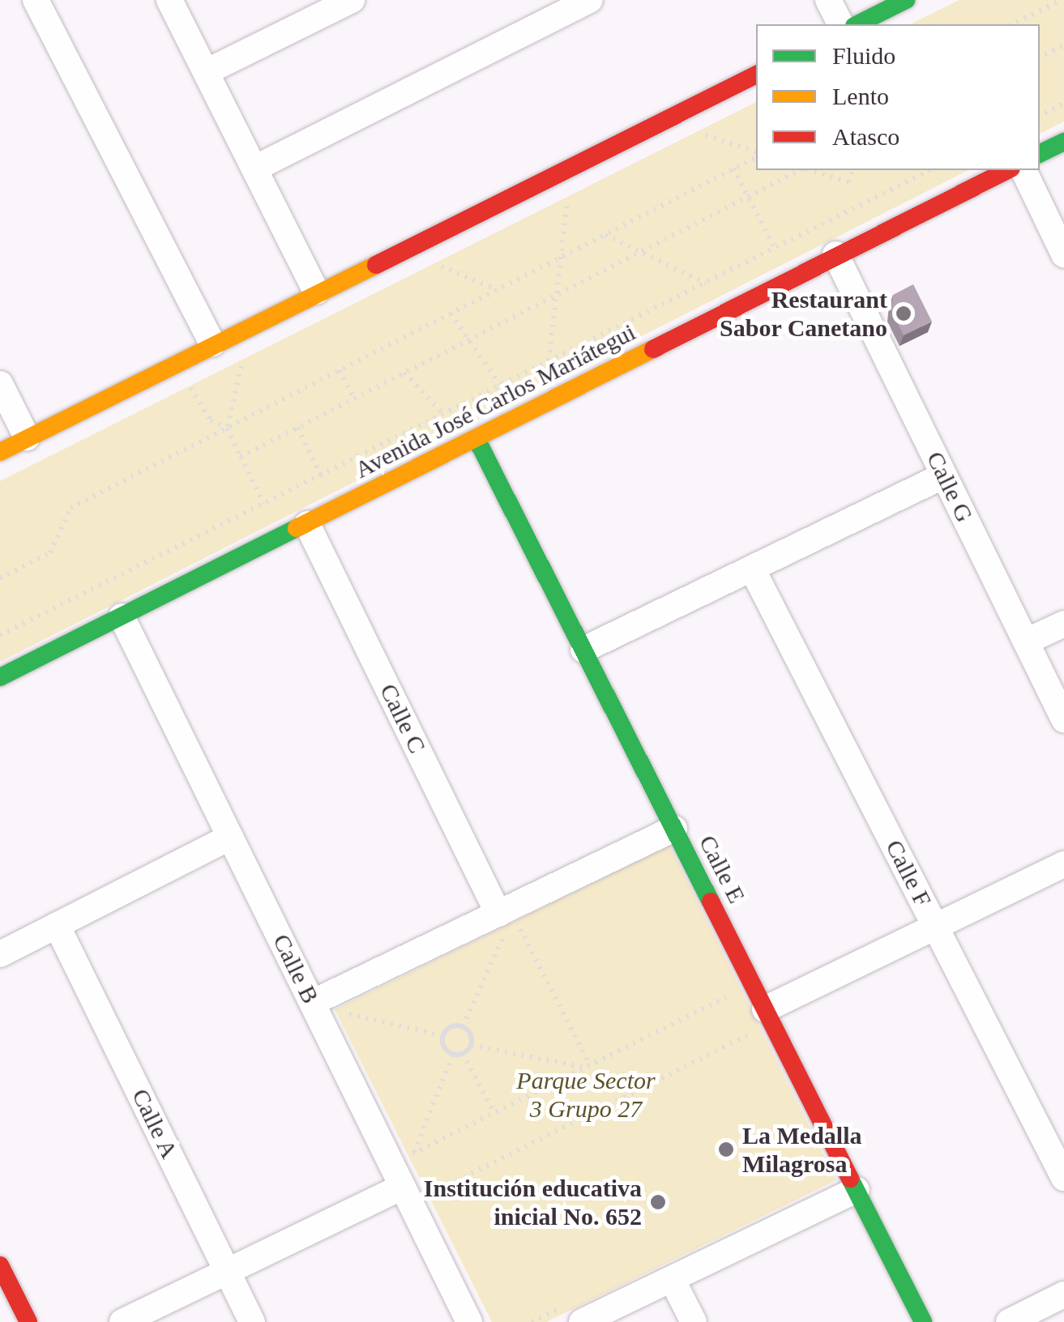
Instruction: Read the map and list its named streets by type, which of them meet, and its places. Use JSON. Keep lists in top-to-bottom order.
{
  "streets": {
    "main road": ["Avenida José Carlos Mariátegui", "Calle E"],
    "street": [
      "Calle G",
      "Calle C",
      "Calle F",
      "Calle B",
      "Calle A"
    ]
  },
  "crossings": [
    ["Avenida José Carlos Mariátegui", "Calle G"],
    ["Avenida José Carlos Mariátegui", "Calle C"],
    ["Avenida José Carlos Mariátegui", "Calle E"],
    ["Avenida José Carlos Mariátegui", "Calle B"]
  ],
  "parks": ["Parque Sector 3 Grupo 27"],
  "places": ["Restaurant Sabor Canetano", "La Medalla Milagrosa", "Institución educativa inicial No. 652"],
  "legend": ["Fluido", "Lento", "Atasco"]
}
